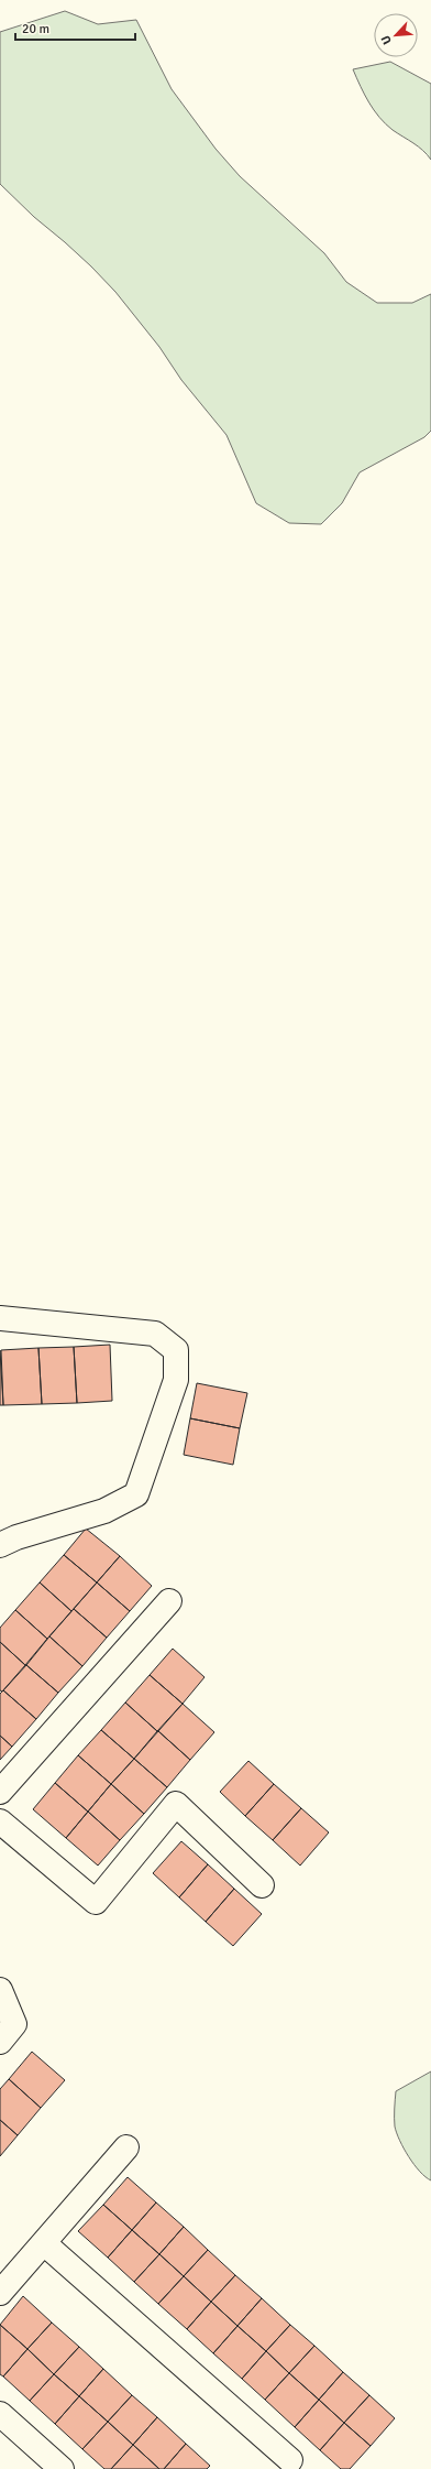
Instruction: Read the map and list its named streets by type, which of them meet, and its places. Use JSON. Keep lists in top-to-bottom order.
{
  "scale_bar": "20 m",
  "north": "bottom left"
}
